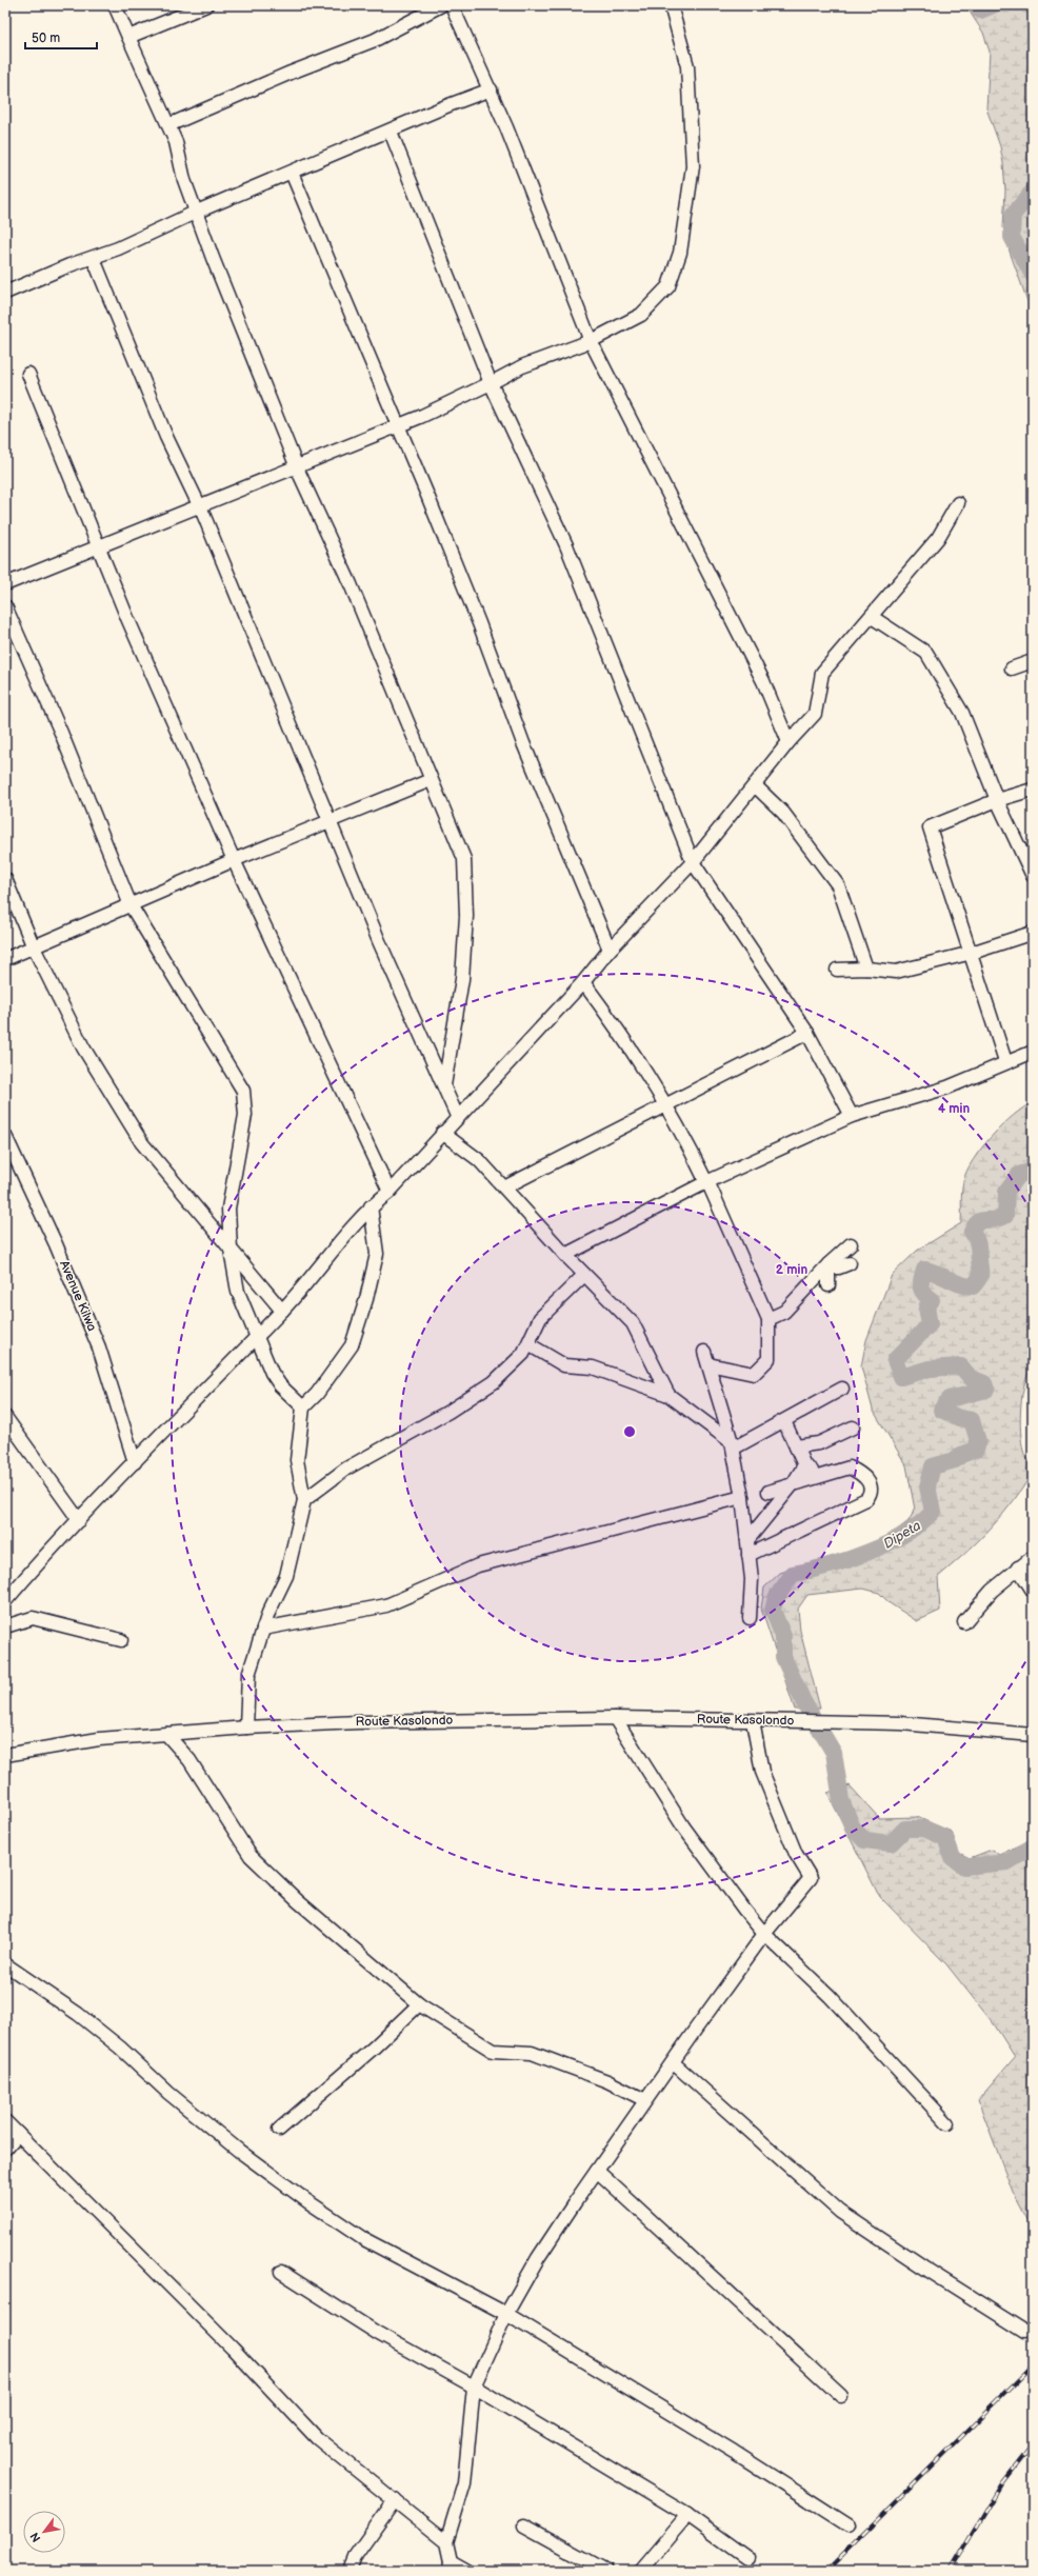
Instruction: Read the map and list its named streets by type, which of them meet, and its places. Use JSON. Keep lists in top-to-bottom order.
{
  "streets": {
    "street": ["Avenue Kilwa", "Route Kasolondo"]
  },
  "water": ["Dipeta"],
  "scale_bar": "50 m",
  "north": "bottom left",
  "rings": ["4 min", "2 min"]
}
